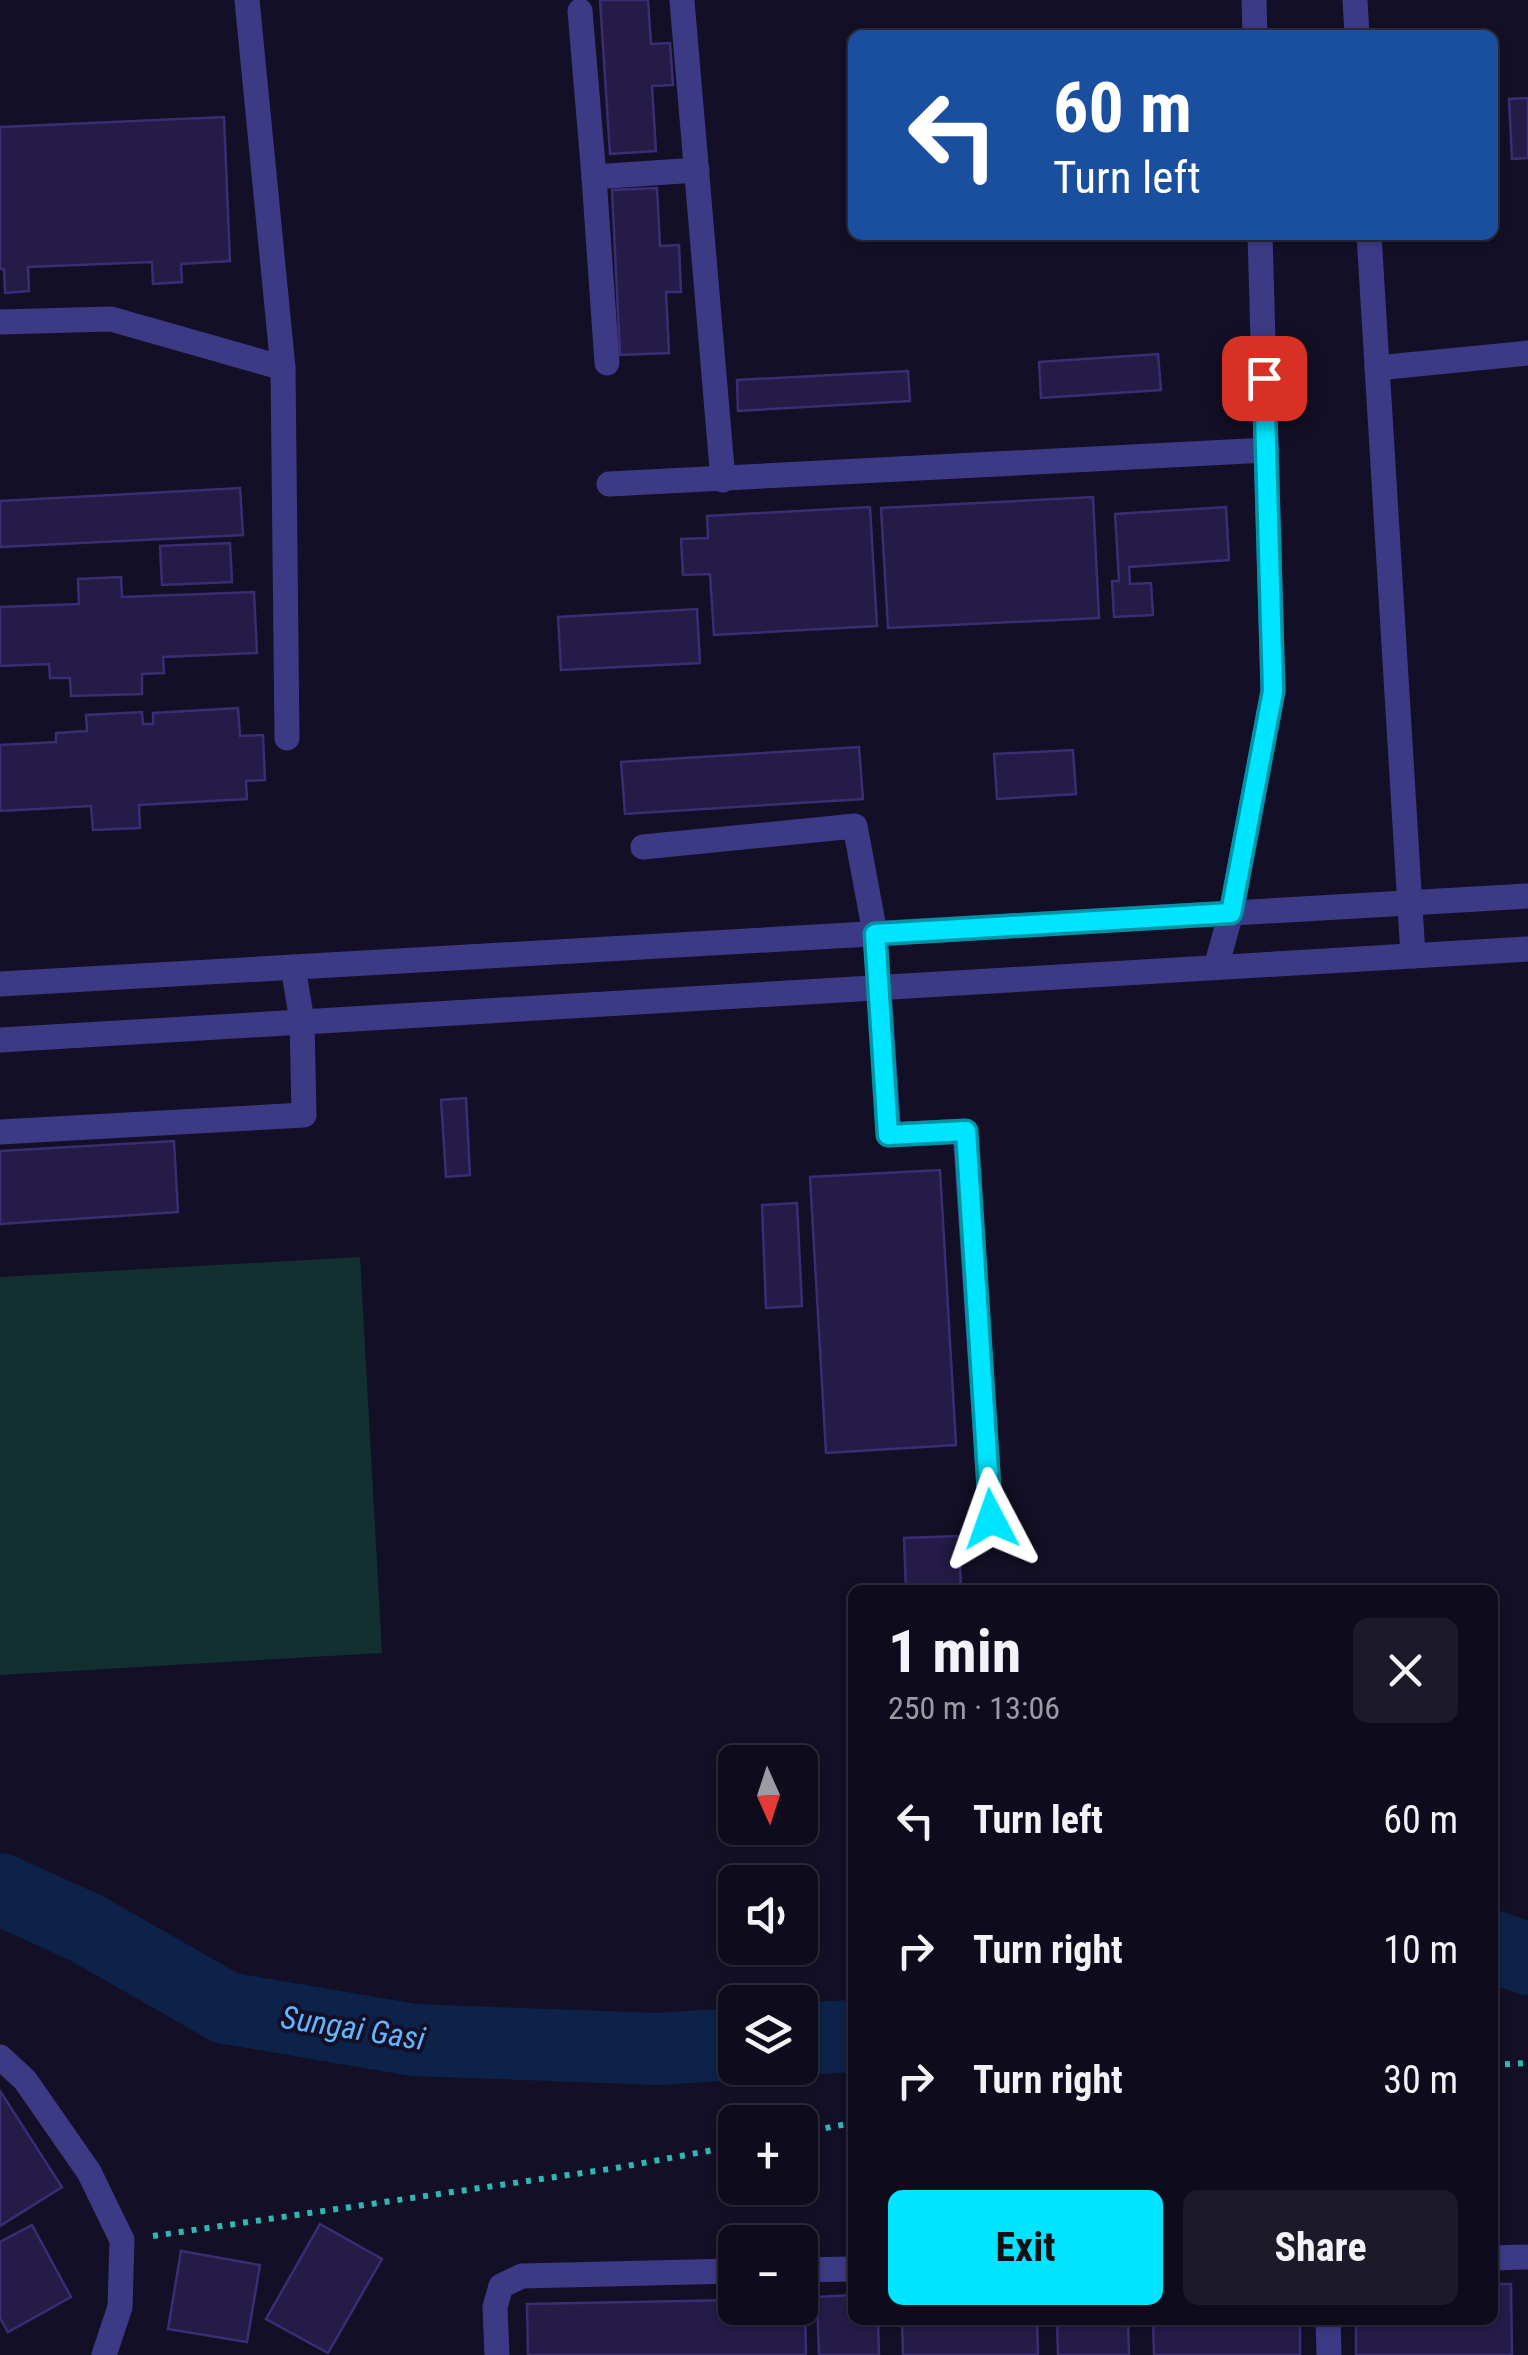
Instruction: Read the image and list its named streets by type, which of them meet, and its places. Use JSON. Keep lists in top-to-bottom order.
{
  "water": ["Sungai Gasi"],
  "north": "bottom",
  "page": {
    "turn": ["60 m", "Turn left"],
    "heading": ["1 min", "250 m · 13:06"],
    "map_buttons": ["+", "−"],
    "list": [
      {
        "name": "Turn left",
        "value": "60 m"
      },
      {
        "name": "Turn right",
        "value": "10 m"
      },
      {
        "name": "Turn right",
        "value": "30 m"
      }
    ],
    "buttons": ["Exit", "Share"]
  }
}
